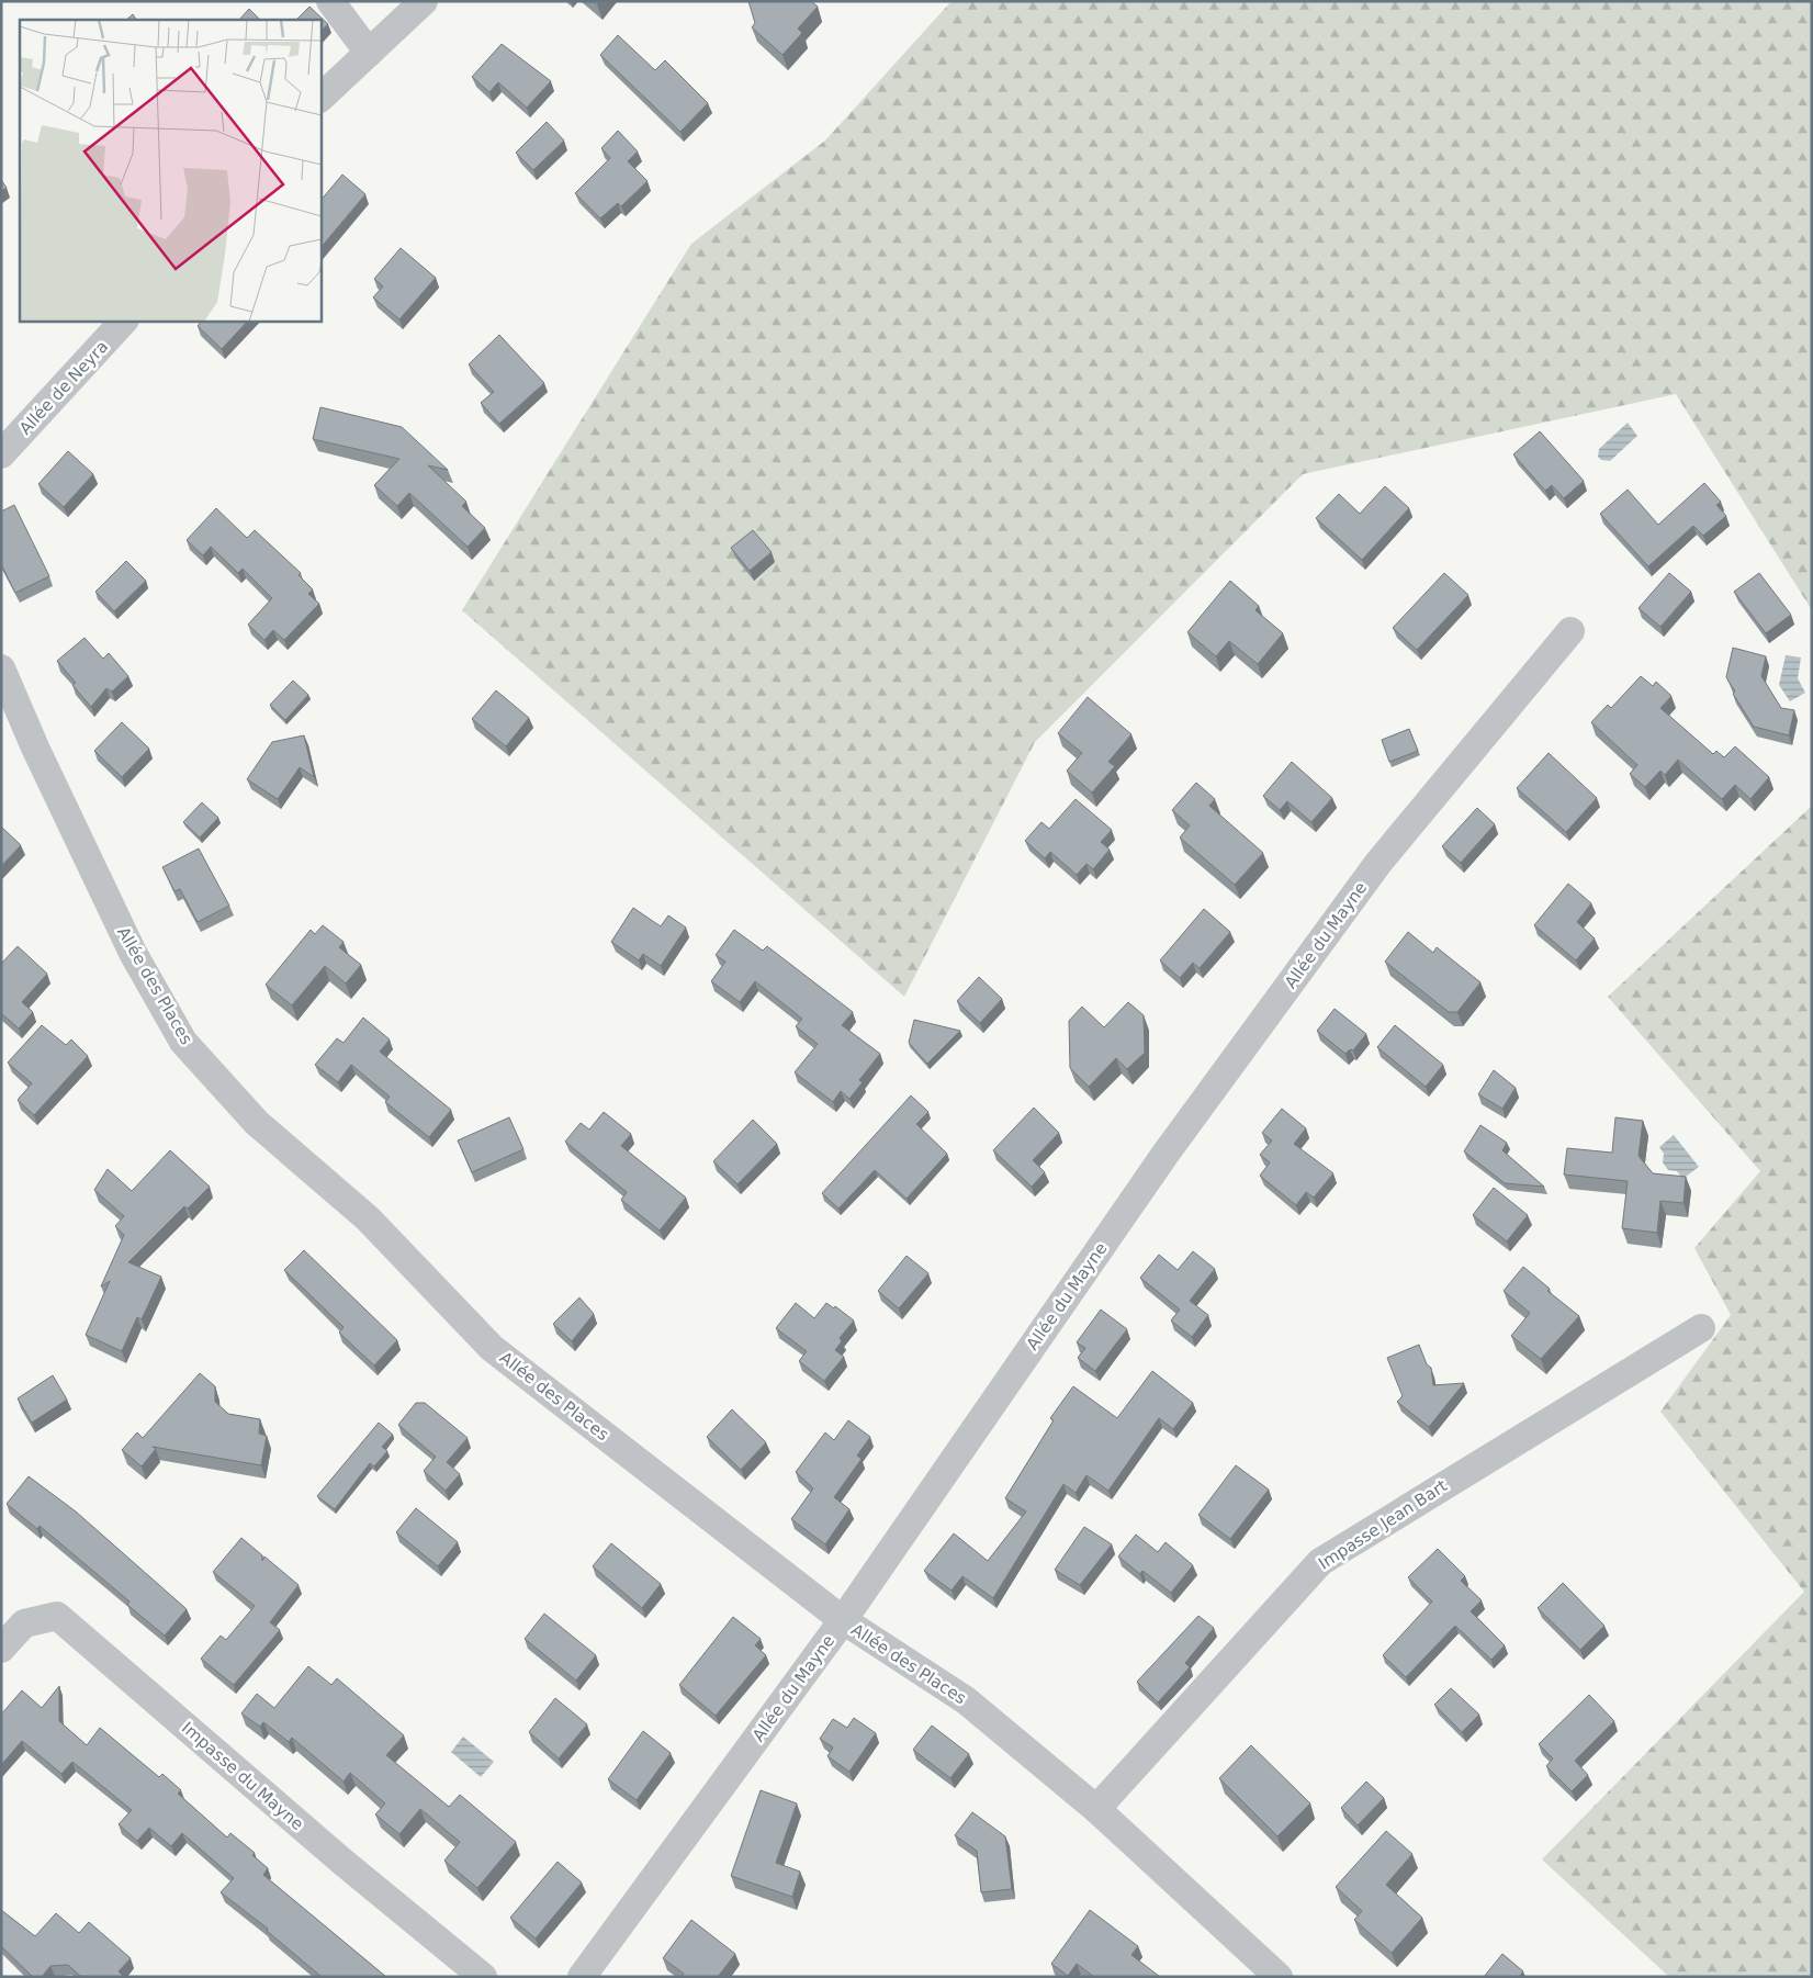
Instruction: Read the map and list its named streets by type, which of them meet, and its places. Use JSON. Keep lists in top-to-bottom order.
{
  "streets": {
    "street": [
      "Allée de Neyra",
      "Allée du Mayne",
      "Allée des Places",
      "Impasse Jean Bart",
      "Impasse du Mayne"
    ]
  },
  "crossings": [
    ["Allée du Mayne", "Allée des Places"],
    ["Allée des Places", "Impasse Jean Bart"]
  ]
}
